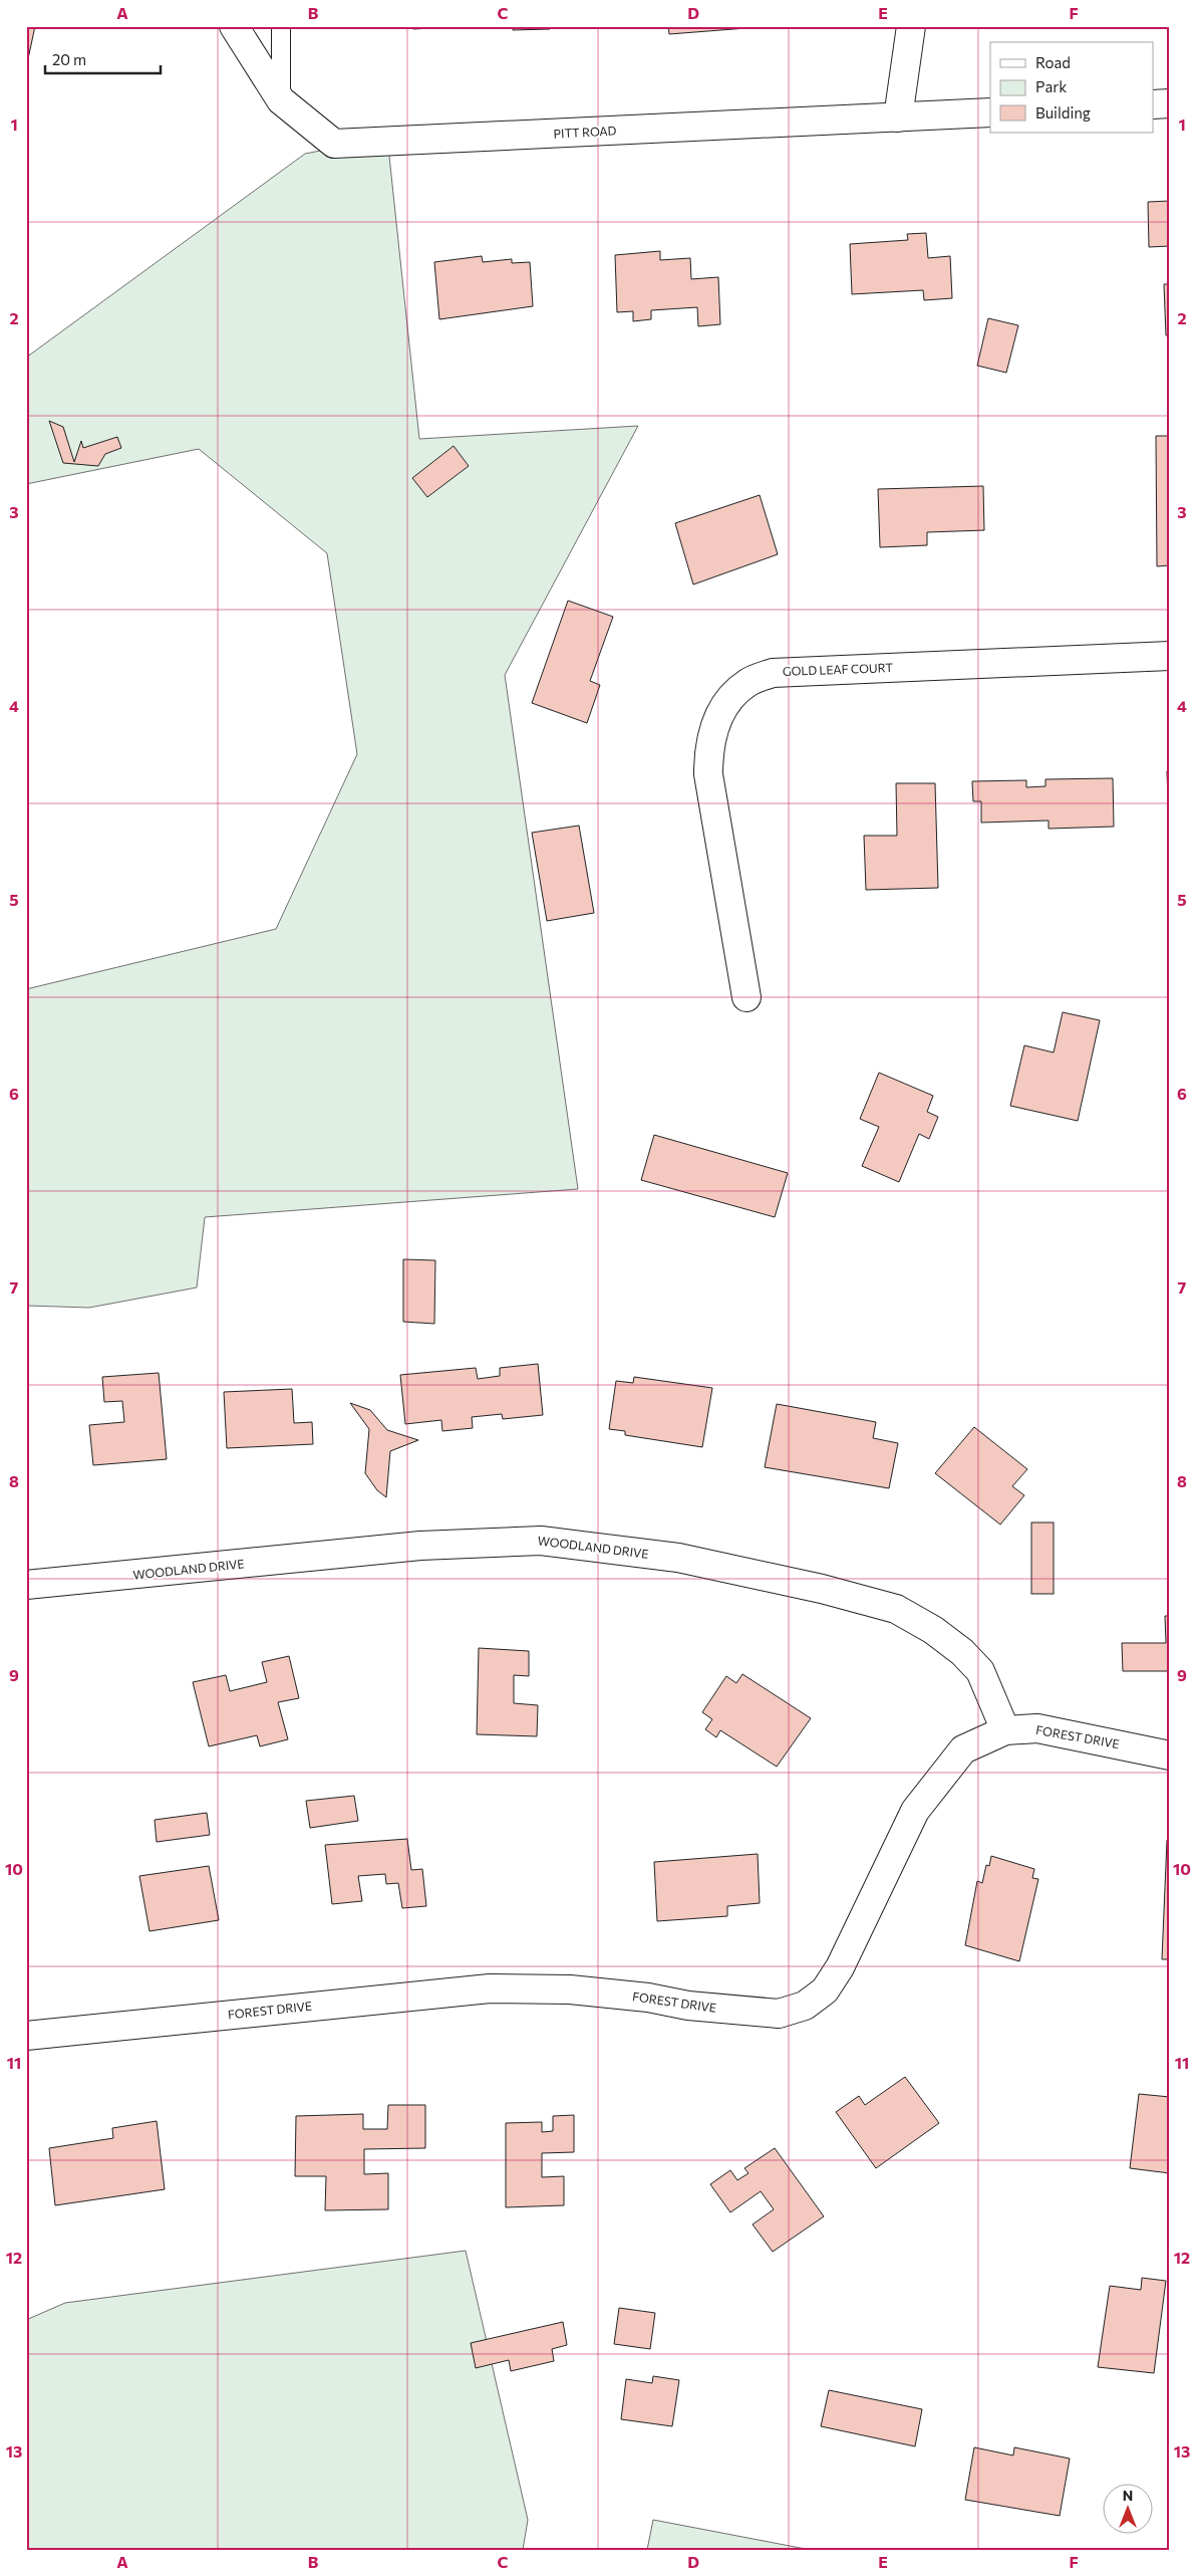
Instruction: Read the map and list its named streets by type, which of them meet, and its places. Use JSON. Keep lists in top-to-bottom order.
{
  "streets": {
    "street": [
      "PITT ROAD",
      "GOLD LEAF COURT",
      "WOODLAND DRIVE",
      "FOREST DRIVE"
    ]
  },
  "crossings": [
    ["WOODLAND DRIVE", "FOREST DRIVE"]
  ],
  "legend": ["Road", "Park", "Building"],
  "scale_bar": "20 m",
  "north": "top",
  "grid": {
    "columns": [
      "A",
      "B",
      "C",
      "D",
      "E",
      "F"
    ],
    "rows": [
      "1",
      "2",
      "3",
      "4",
      "5",
      "6",
      "7",
      "8",
      "9",
      "10",
      "11",
      "12",
      "13"
    ]
  }
}
